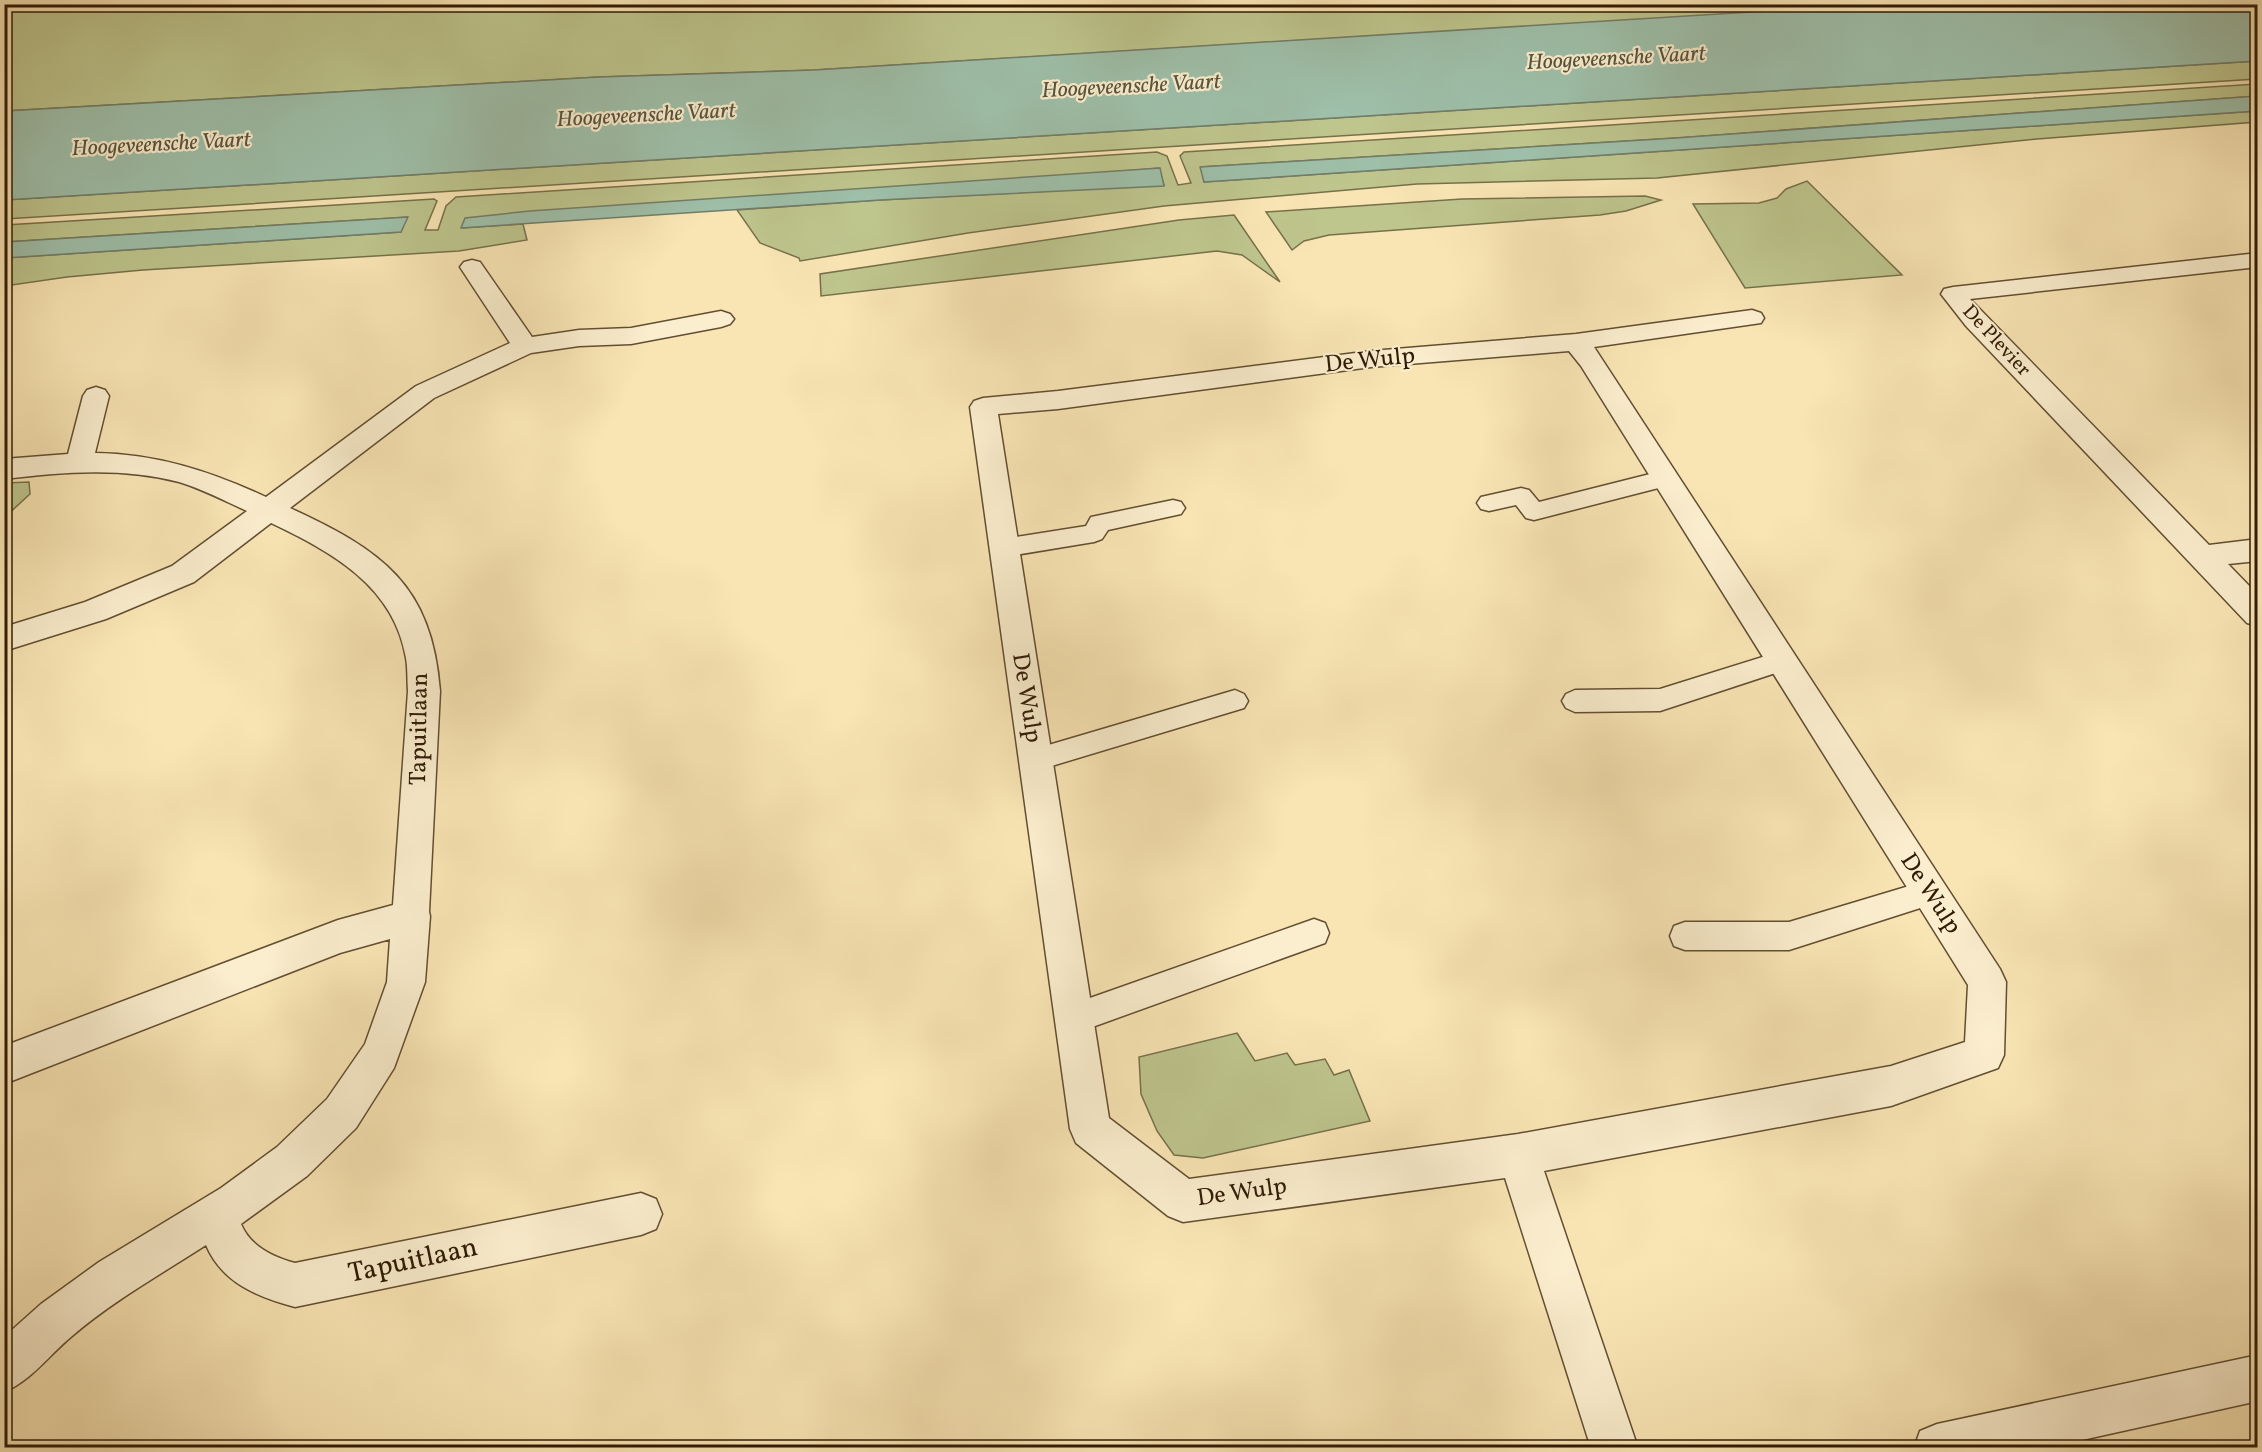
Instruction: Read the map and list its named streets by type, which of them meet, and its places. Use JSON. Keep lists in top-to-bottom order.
{
  "streets": {
    "street": ["De Plevier", "De Wulp", "Tapuitlaan"]
  },
  "water": ["Hoogeveensche Vaart"]
}
